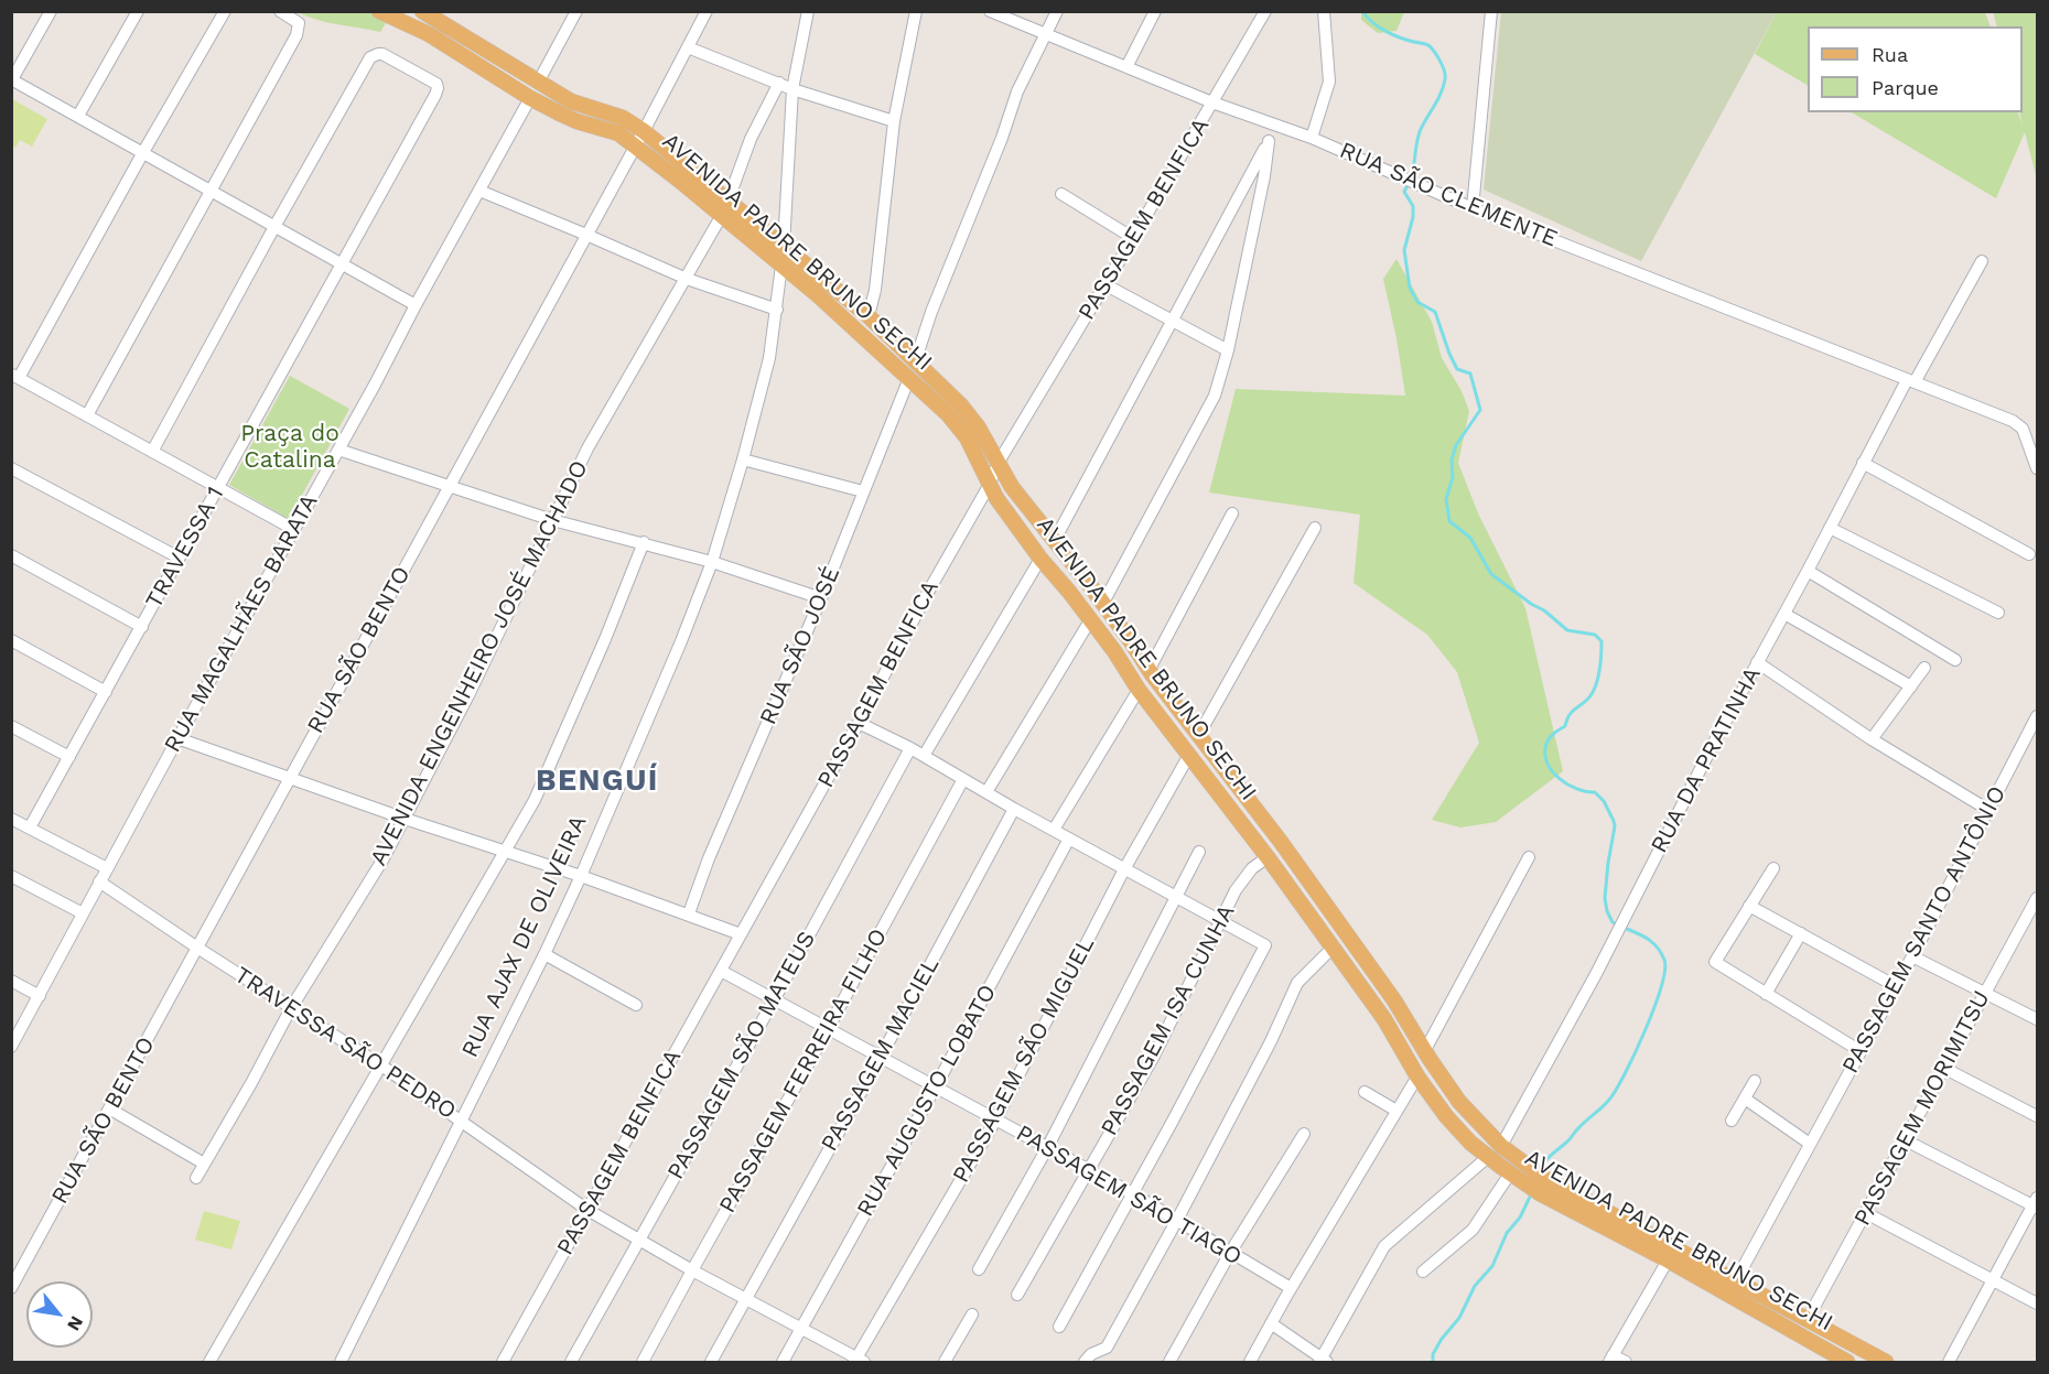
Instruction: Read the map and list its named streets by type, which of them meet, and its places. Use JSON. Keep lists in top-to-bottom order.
{
  "streets": {
    "main road": ["AVENIDA PADRE BRUNO SECHI", "RUA AJAX DE OLIVEIRA"],
    "street": [
      "RUA SÃO CLEMENTE",
      "PASSAGEM BENFICA",
      "TRAVESSA 1",
      "RUA MAGALHÃES BARATA",
      "RUA SÃO JOSÉ",
      "RUA SÃO BENTO",
      "AVENIDA ENGENHEIRO JOSÉ MACHADO",
      "RUA DA PRATINHA",
      "PASSAGEM SANTO ANTÔNIO",
      "PASSAGEM ISA CUNHA",
      "TRAVESSA SÃO PEDRO",
      "PASSAGEM MACIEL",
      "PASSAGEM SÃO MATEUS",
      "PASSAGEM SÃO MIGUEL",
      "PASSAGEM FERREIRA FILHO",
      "RUA AUGUSTO LOBATO",
      "PASSAGEM MORIMITSU",
      "PASSAGEM SÃO TIAGO"
    ]
  },
  "crossings": [
    ["RUA SÃO CLEMENTE", "PASSAGEM BENFICA"],
    ["RUA SÃO CLEMENTE", "RUA DA PRATINHA"],
    ["PASSAGEM BENFICA", "AVENIDA PADRE BRUNO SECHI"],
    ["PASSAGEM BENFICA", "TRAVESSA SÃO PEDRO"],
    ["PASSAGEM BENFICA", "PASSAGEM SÃO TIAGO"],
    ["AVENIDA PADRE BRUNO SECHI", "RUA MAGALHÃES BARATA"],
    ["AVENIDA PADRE BRUNO SECHI", "RUA SÃO JOSÉ"],
    ["AVENIDA PADRE BRUNO SECHI", "RUA SÃO BENTO"],
    ["AVENIDA PADRE BRUNO SECHI", "AVENIDA ENGENHEIRO JOSÉ MACHADO"],
    ["AVENIDA PADRE BRUNO SECHI", "RUA DA PRATINHA"],
    ["AVENIDA PADRE BRUNO SECHI", "PASSAGEM SANTO ANTÔNIO"],
    ["AVENIDA PADRE BRUNO SECHI", "RUA AJAX DE OLIVEIRA"],
    ["AVENIDA PADRE BRUNO SECHI", "PASSAGEM ISA CUNHA"],
    ["AVENIDA PADRE BRUNO SECHI", "PASSAGEM SÃO MIGUEL"],
    ["AVENIDA PADRE BRUNO SECHI", "PASSAGEM MORIMITSU"],
    ["RUA MAGALHÃES BARATA", "TRAVESSA SÃO PEDRO"],
    ["RUA SÃO BENTO", "TRAVESSA SÃO PEDRO"],
    ["AVENIDA ENGENHEIRO JOSÉ MACHADO", "TRAVESSA SÃO PEDRO"],
    ["RUA AJAX DE OLIVEIRA", "TRAVESSA SÃO PEDRO"],
    ["PASSAGEM ISA CUNHA", "PASSAGEM SÃO TIAGO"],
    ["TRAVESSA SÃO PEDRO", "PASSAGEM MACIEL"],
    ["TRAVESSA SÃO PEDRO", "PASSAGEM SÃO MATEUS"],
    ["TRAVESSA SÃO PEDRO", "PASSAGEM SÃO MIGUEL"],
    ["TRAVESSA SÃO PEDRO", "PASSAGEM FERREIRA FILHO"],
    ["TRAVESSA SÃO PEDRO", "RUA AUGUSTO LOBATO"],
    ["PASSAGEM MACIEL", "PASSAGEM SÃO TIAGO"],
    ["PASSAGEM SÃO MATEUS", "PASSAGEM SÃO TIAGO"],
    ["PASSAGEM SÃO MIGUEL", "PASSAGEM SÃO TIAGO"],
    ["PASSAGEM FERREIRA FILHO", "PASSAGEM SÃO TIAGO"],
    ["RUA AUGUSTO LOBATO", "PASSAGEM SÃO TIAGO"]
  ],
  "districts": ["BENGUÍ"],
  "parks": ["Praça do Catalina"],
  "legend": ["Rua", "Parque"],
  "north": "bottom right"
}
